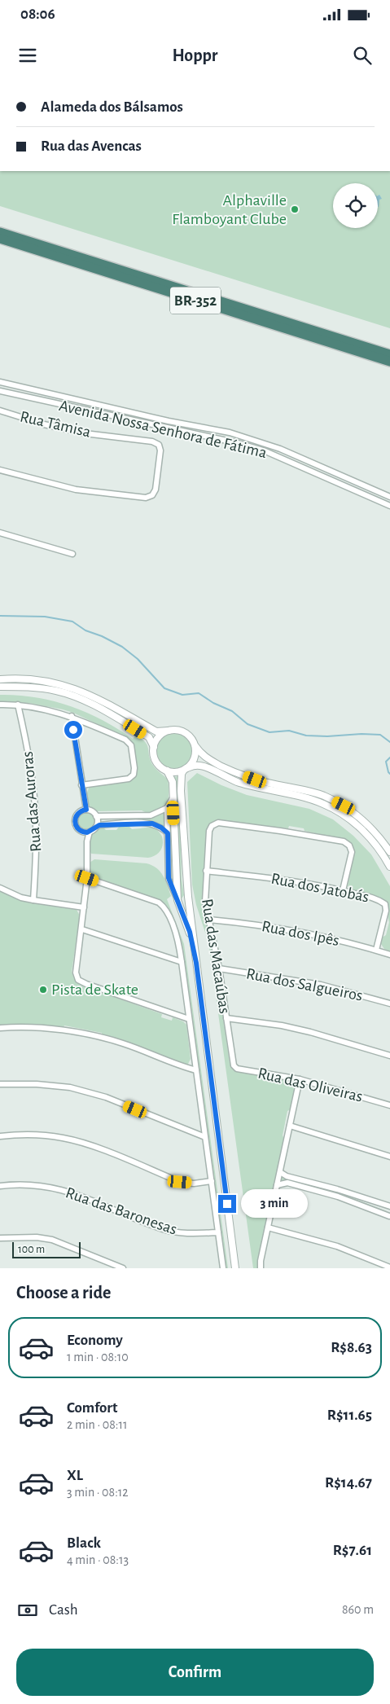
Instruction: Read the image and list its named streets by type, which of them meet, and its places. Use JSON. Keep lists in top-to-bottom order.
{
  "streets": {
    "highway": ["BR-352"],
    "street": [
      "Rua Tâmisa",
      "Avenida Nossa Senhora de Fátima",
      "Rua das Auroras",
      "Rua dos Jatobás",
      "Rua dos Ipês",
      "Rua das Macaúbas",
      "Rua dos Salgueiros",
      "Rua das Oliveiras",
      "Rua das Baronesas"
    ]
  },
  "crossings": [
    ["Rua dos Jatobás", "Rua dos Ipês"],
    ["Rua dos Jatobás", "Rua das Macaúbas"],
    ["Rua dos Ipês", "Rua das Macaúbas"],
    ["Rua das Macaúbas", "Rua dos Salgueiros"],
    ["Rua das Macaúbas", "Rua das Oliveiras"]
  ],
  "places": ["Alphaville Flamboyant Clube", "Pista de Skate"],
  "scale_bar": "100 m",
  "page": {
    "status": "08:06",
    "header": "Hoppr",
    "banner": ["Alameda dos Bálsamos", "Rua das Avencas"],
    "bubble": "3 min",
    "scale": "100 m",
    "heading": "Choose a ride",
    "list": [
      {
        "name": "Economy",
        "note": "1 min · 08:10",
        "value": "R$8.63"
      },
      {
        "name": "Comfort",
        "note": "2 min · 08:11",
        "value": "R$11.65"
      },
      {
        "name": "XL",
        "note": "3 min · 08:12",
        "value": "R$14.67"
      },
      {
        "name": "Black",
        "note": "4 min · 08:13",
        "value": "R$7.61"
      }
    ],
    "pay": ["Cash", "860 m"],
    "buttons": "Confirm"
  }
}
